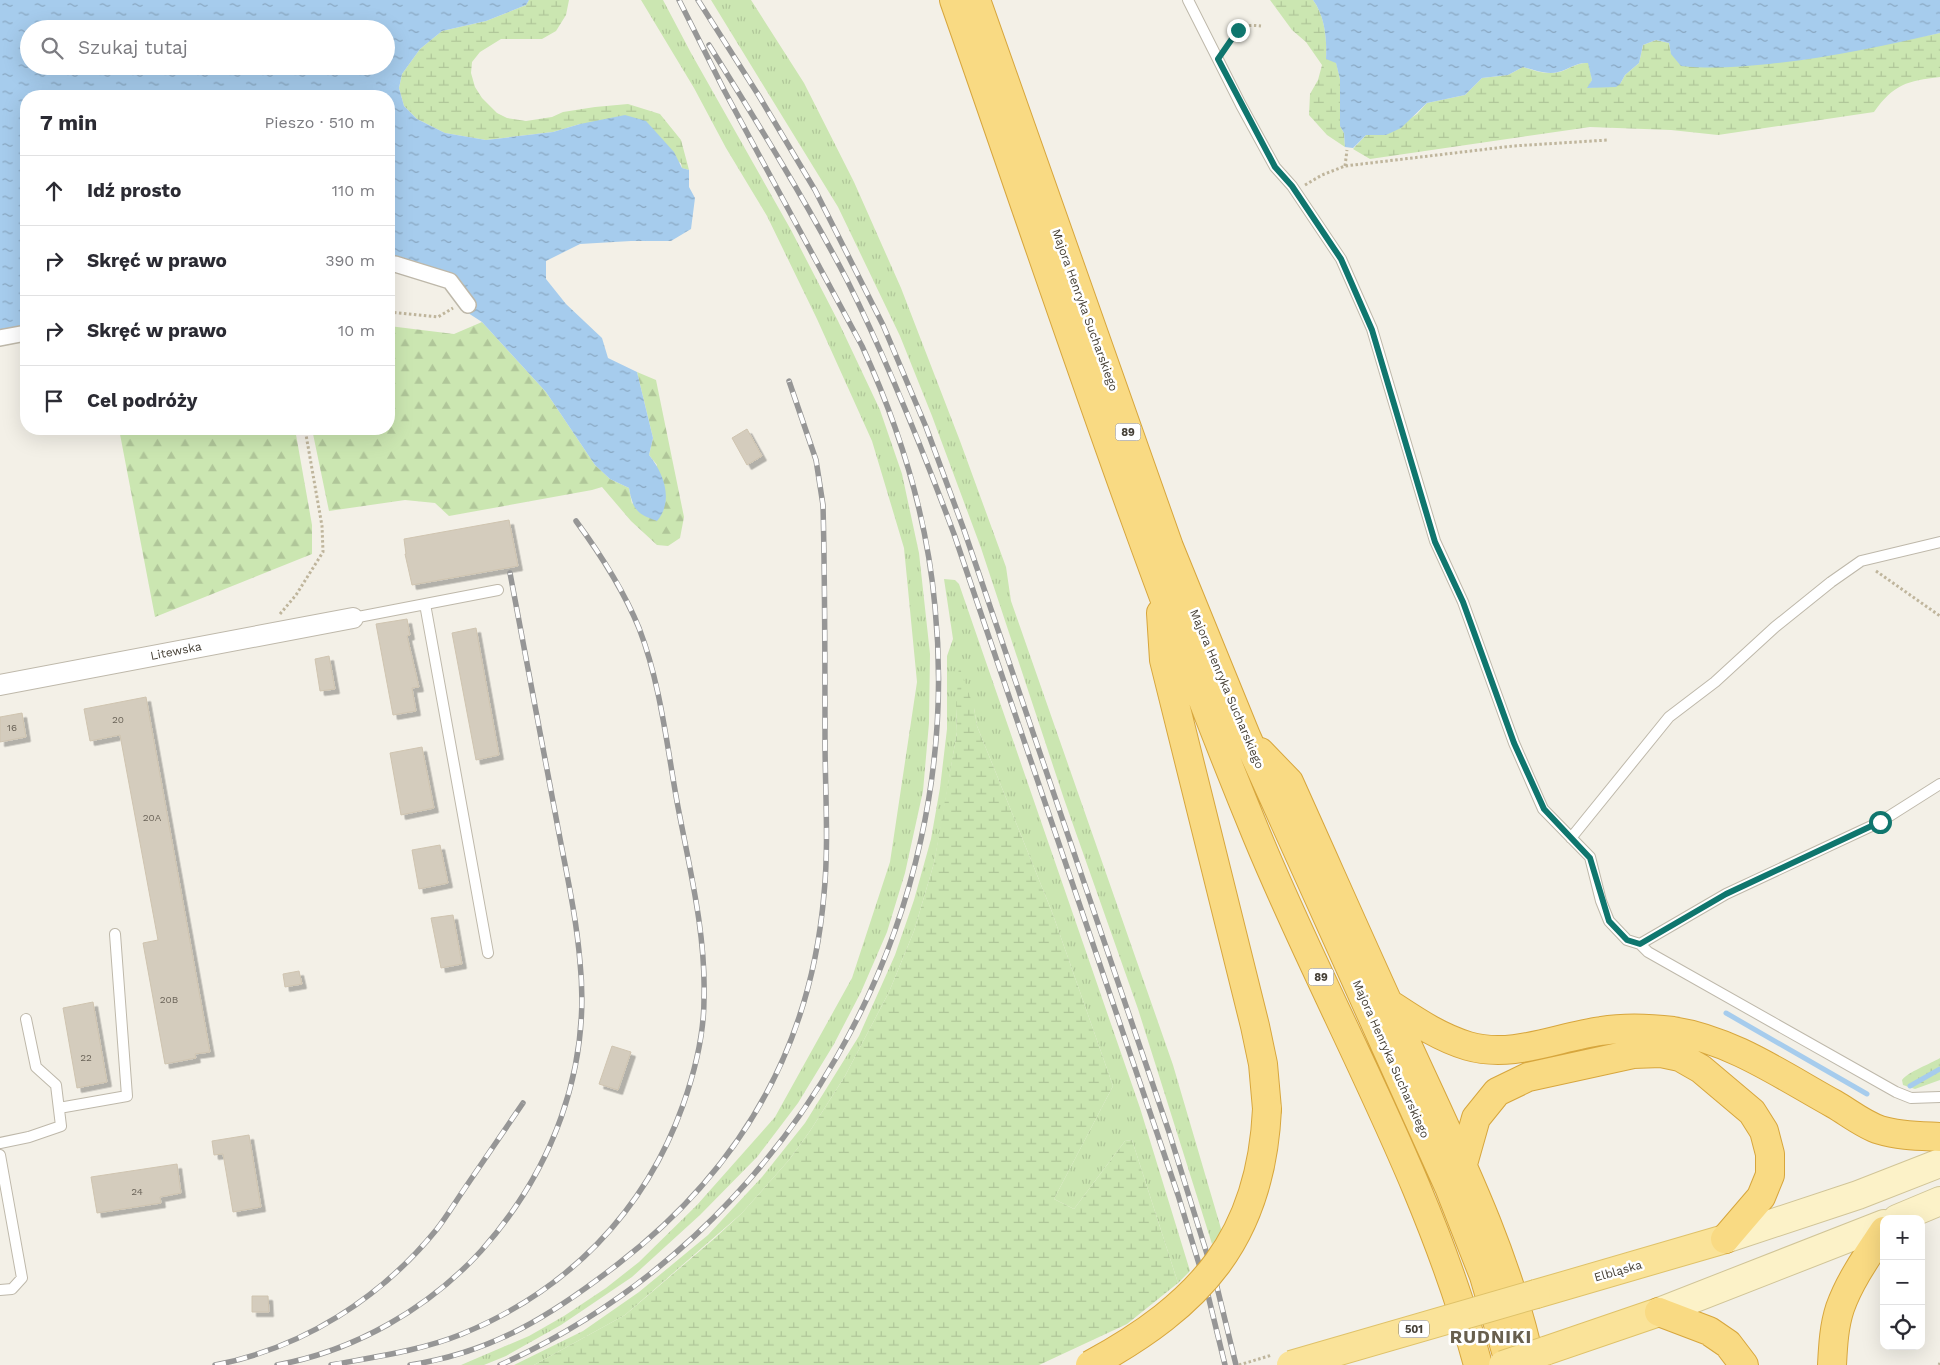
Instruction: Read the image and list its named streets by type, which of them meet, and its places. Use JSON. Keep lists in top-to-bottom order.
{
  "streets": {
    "highway": ["Majora Henryka Sucharskiego", "89"],
    "main road": ["Elbląska", "501"],
    "street": ["Litewska"]
  },
  "districts": ["RUDNIKI"],
  "house_numbers": [
    "20",
    "16",
    "20A",
    "20B",
    "22",
    "24"
  ],
  "page": {
    "search": "Szukaj tutaj",
    "heading": ["7 min", "Pieszo · 510 m"],
    "list": [
      ["Idź prosto", "110 m"],
      ["Skręć w prawo", "390 m"],
      ["Skręć w prawo", "10 m"],
      "Cel podróży"
    ],
    "map_buttons": ["+", "−"]
  }
}
